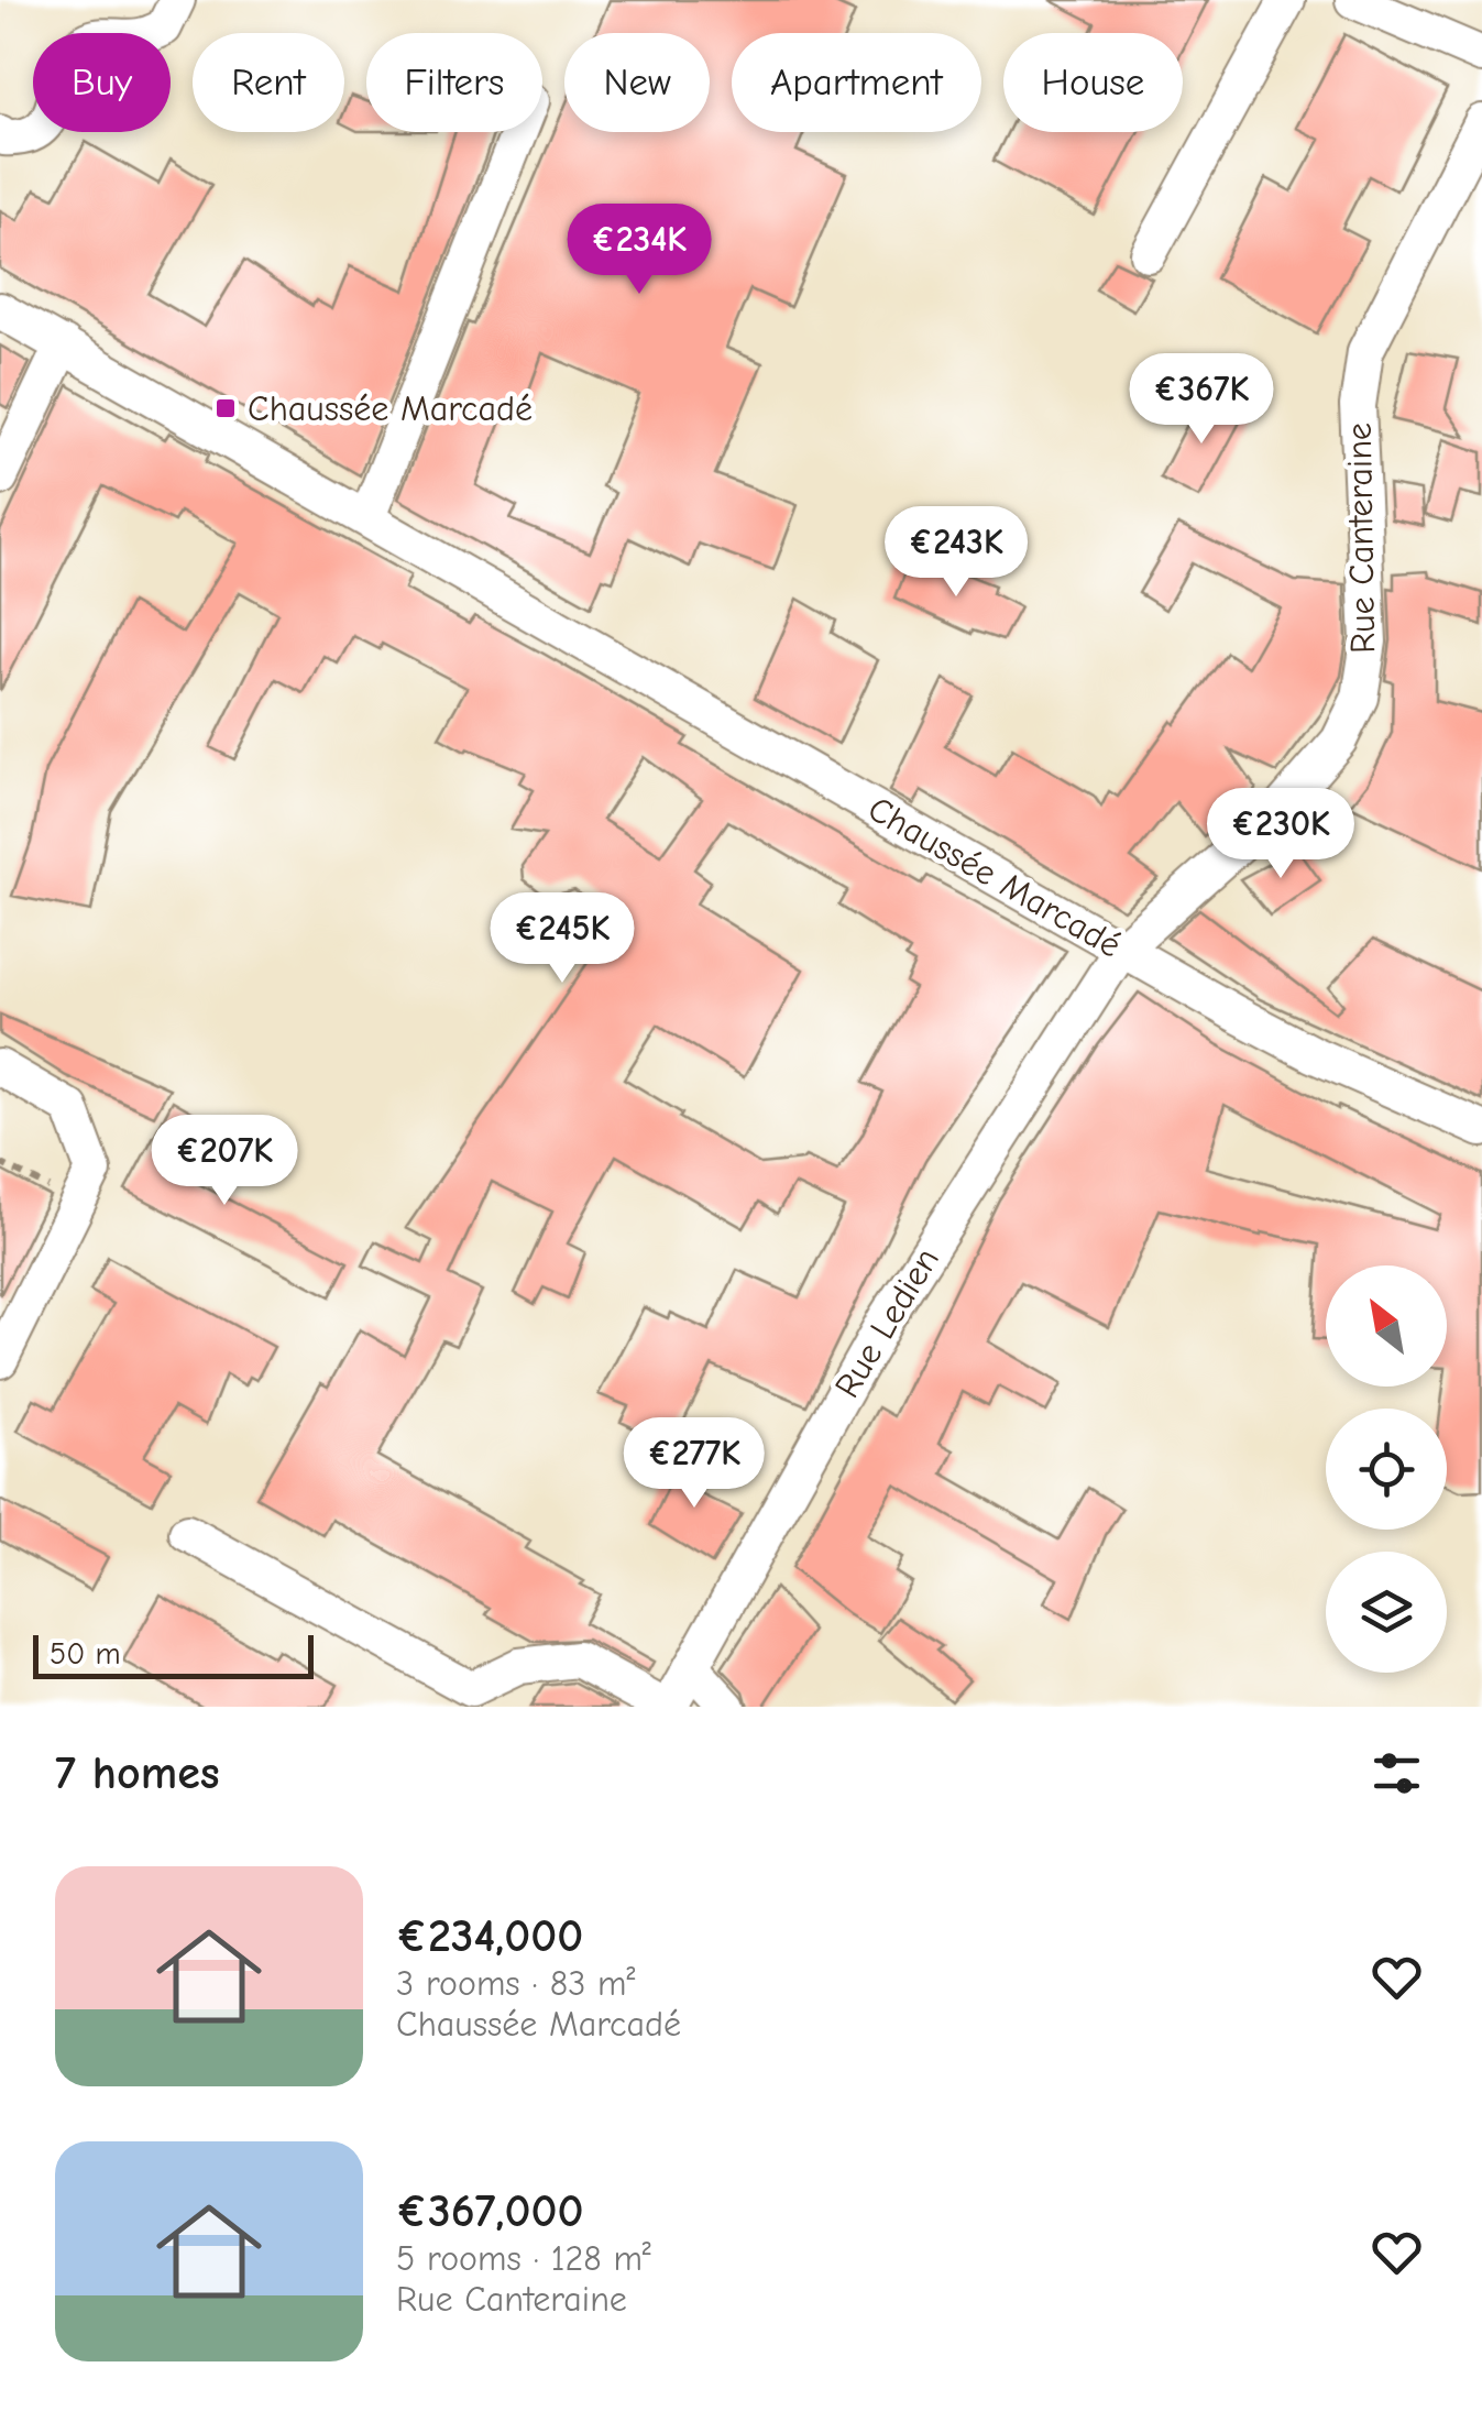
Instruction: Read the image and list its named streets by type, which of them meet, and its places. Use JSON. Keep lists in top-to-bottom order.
{
  "streets": {
    "street": ["Rue Canteraine", "Chaussée Marcadé", "Rue Ledien"]
  },
  "crossings": [
    ["Rue Canteraine", "Chaussée Marcadé"],
    ["Rue Canteraine", "Rue Ledien"],
    ["Chaussée Marcadé", "Rue Ledien"]
  ],
  "places": {
    "transit": ["Chaussée Marcadé"]
  },
  "scale_bar": "50 m",
  "north": "top left",
  "page": {
    "chip": [
      "Buy",
      "Rent",
      "Filters",
      "New",
      "Apartment",
      "House"
    ],
    "price": [
      "€234K",
      "€367K",
      "€243K",
      "€230K",
      "€245K",
      "€207K",
      "€277K"
    ],
    "scale": "50 m",
    "heading": "7 homes",
    "list": [
      {
        "name": "€234,000",
        "note": "3 rooms · 83 m² · Chaussée Marcadé"
      },
      {
        "name": "€367,000",
        "note": "5 rooms · 128 m² · Rue Canteraine"
      }
    ]
  }
}
